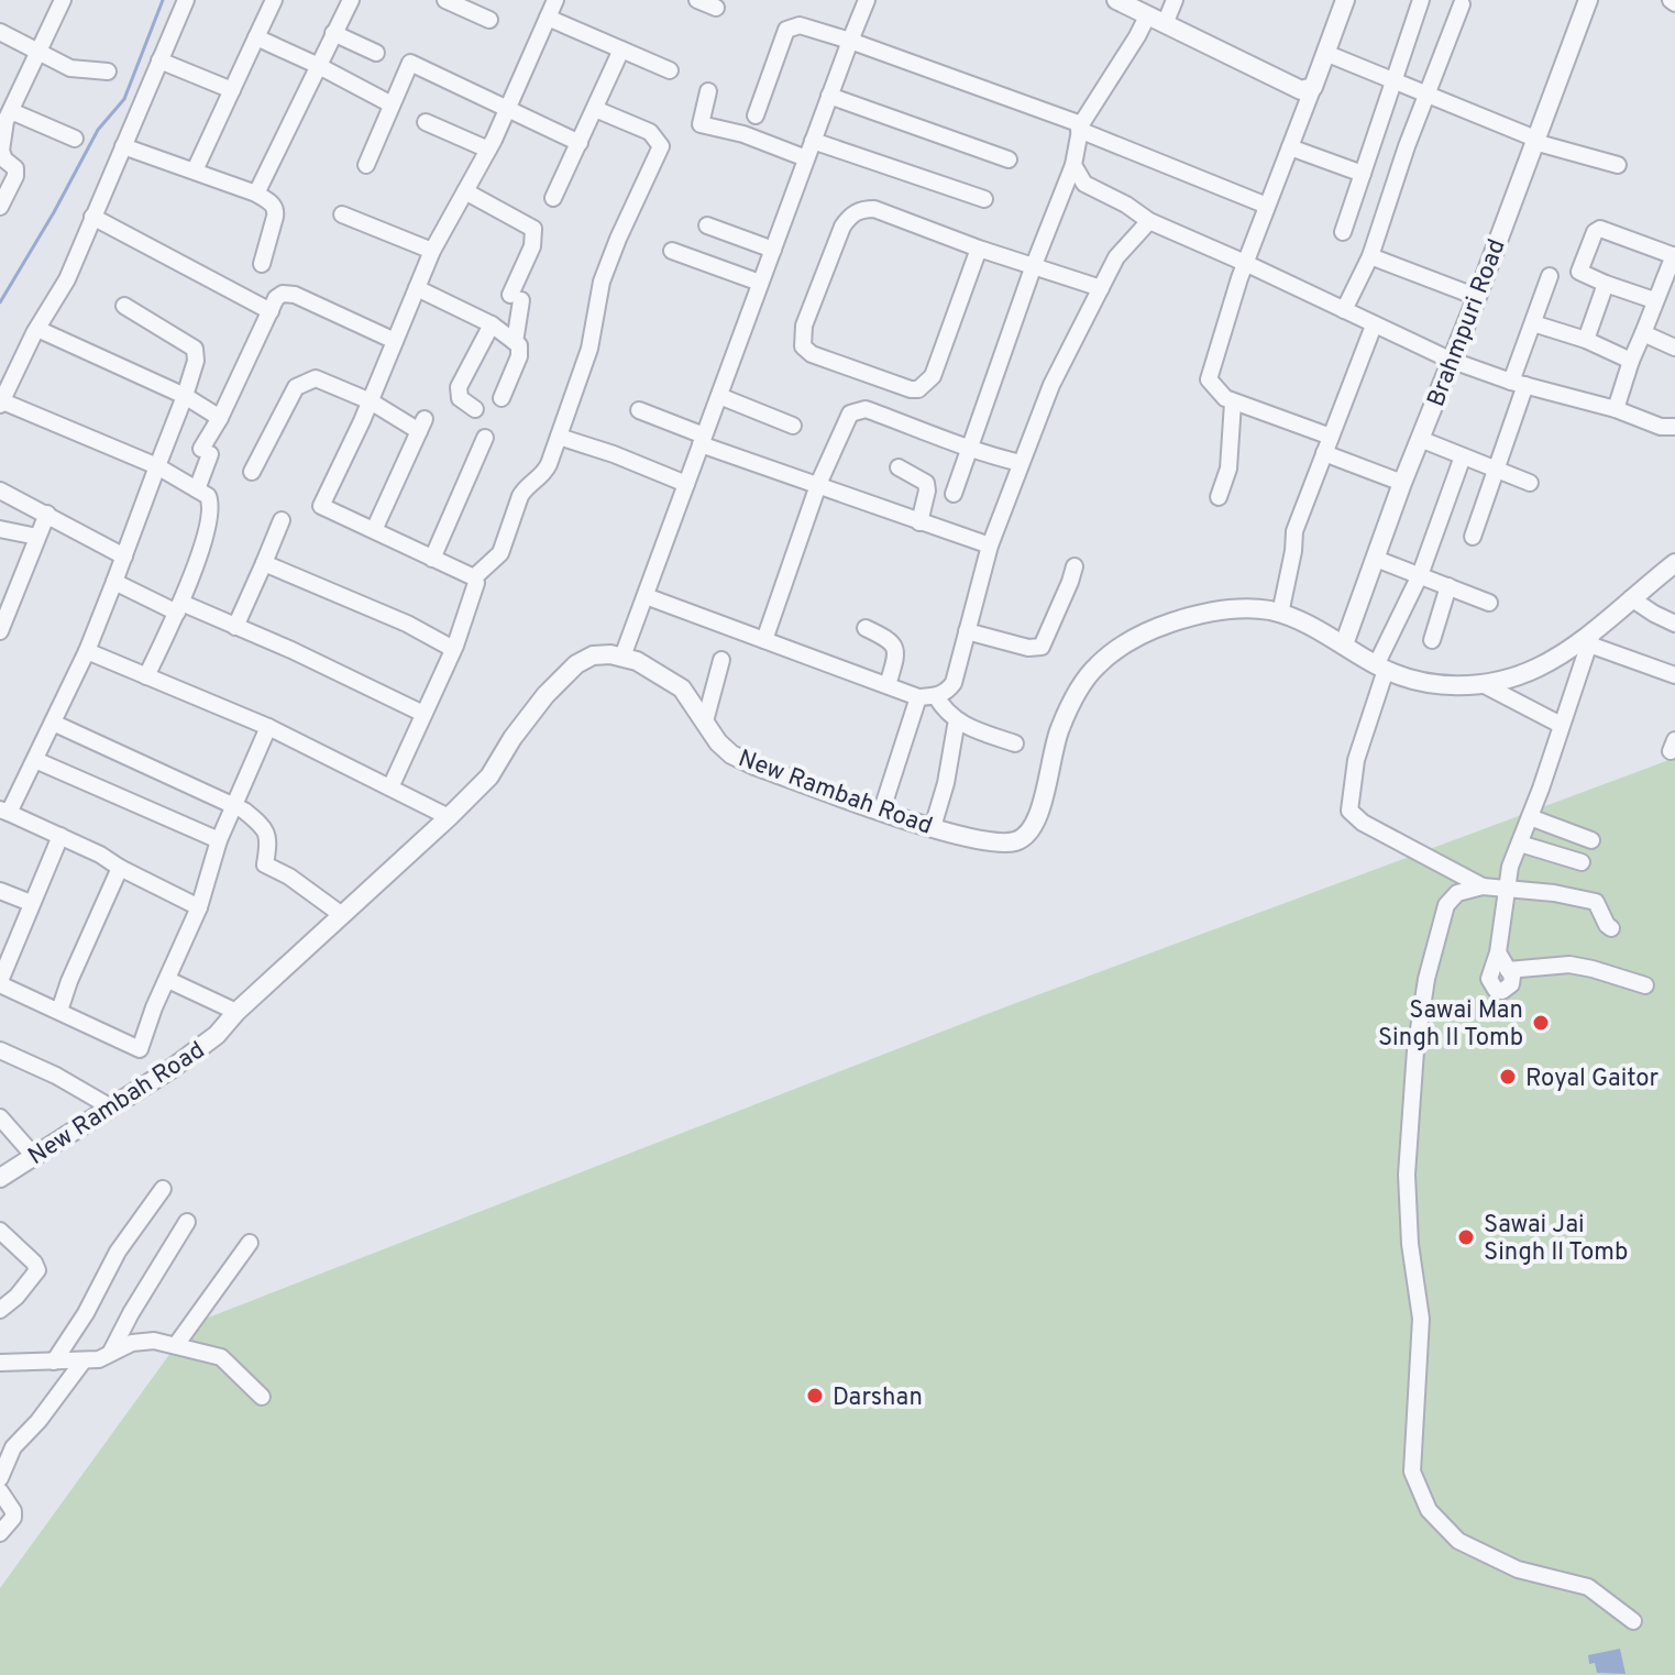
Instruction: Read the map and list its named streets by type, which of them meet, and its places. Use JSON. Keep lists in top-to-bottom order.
{
  "streets": {
    "street": ["Brahmpuri Road", "New Rambah Road"]
  },
  "crossings": [
    ["Brahmpuri Road", "New Rambah Road"]
  ],
  "places": [
    "Sawai Man Singh II Tomb",
    "Royal Gaitor",
    "Sawai Jai Singh ll Tomb",
    "Darshan"
  ]
}
